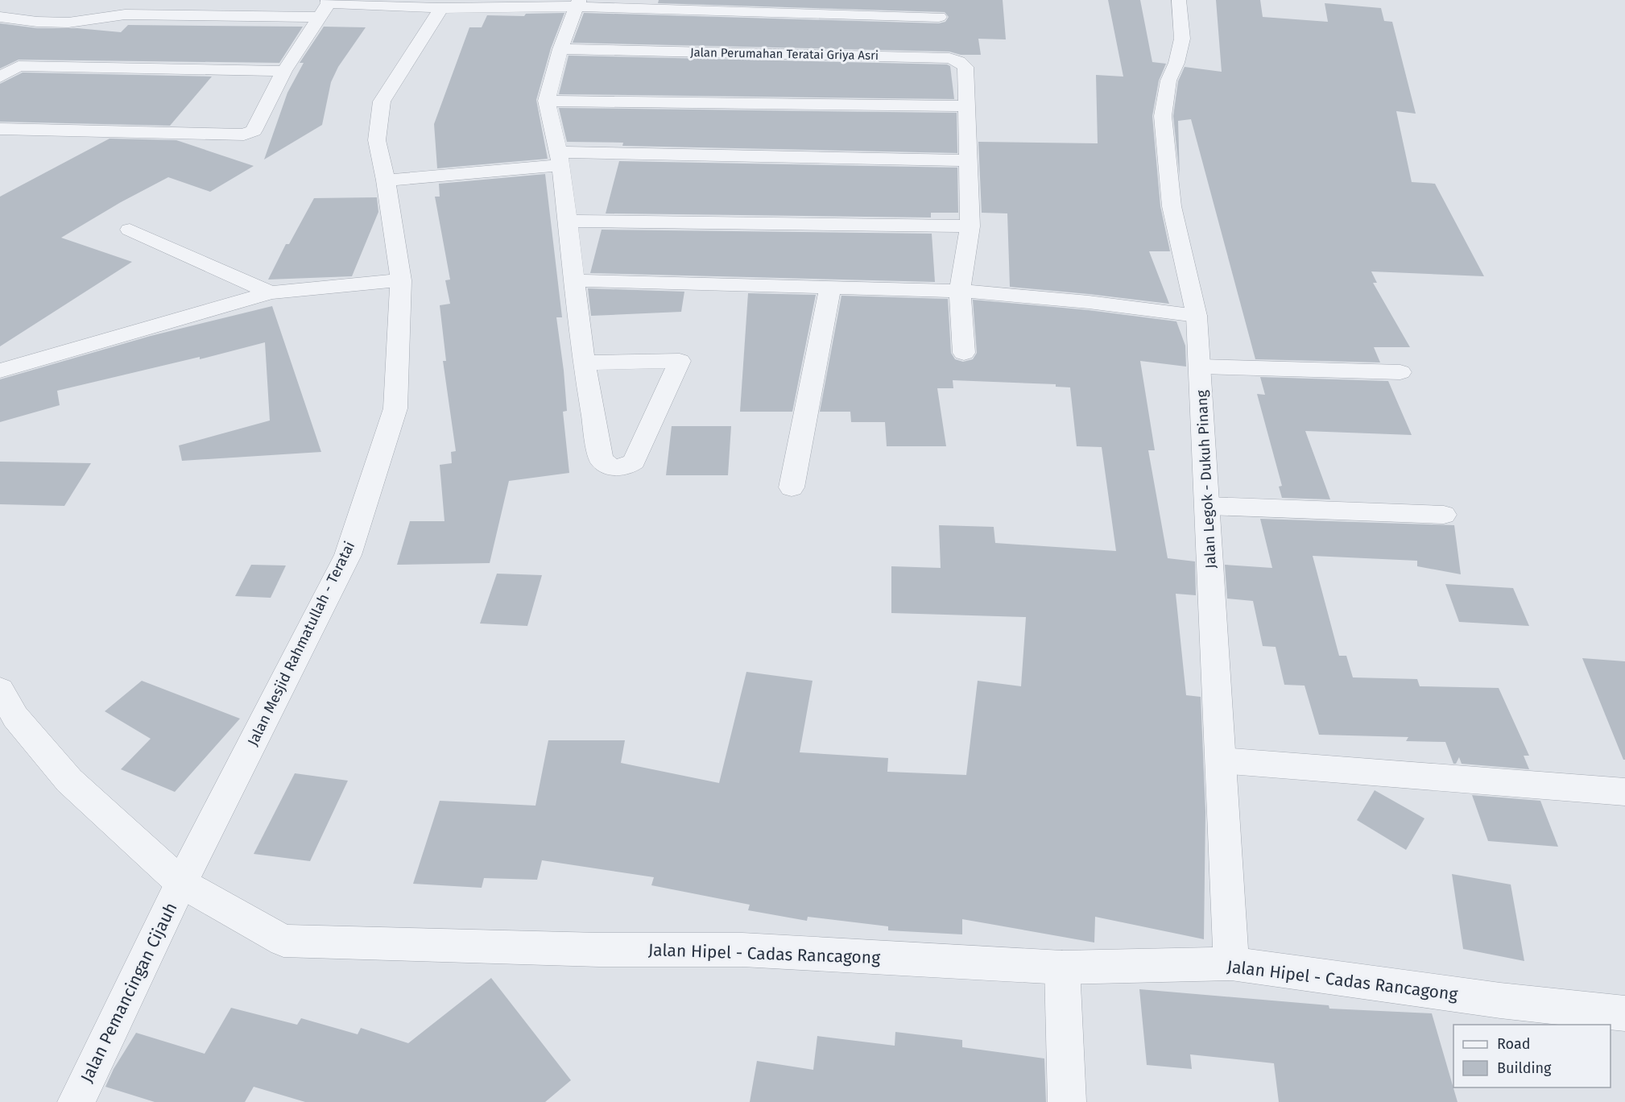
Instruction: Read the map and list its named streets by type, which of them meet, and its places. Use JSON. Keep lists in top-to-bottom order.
{
  "streets": {
    "street": [
      "Jalan Perumahan Teratai Griya Asri",
      "Jalan Legok - Dukuh Pinang",
      "Jalan Mesjid Rahmatullah - Teratai",
      "Jalan Hipel - Cadas Rancagong",
      "Jalan Pemancingan Cijauh"
    ]
  },
  "crossings": [
    ["Jalan Legok - Dukuh Pinang", "Jalan Hipel - Cadas Rancagong"],
    ["Jalan Mesjid Rahmatullah - Teratai", "Jalan Hipel - Cadas Rancagong"],
    ["Jalan Mesjid Rahmatullah - Teratai", "Jalan Pemancingan Cijauh"],
    ["Jalan Hipel - Cadas Rancagong", "Jalan Pemancingan Cijauh"]
  ],
  "legend": ["Road", "Building"]
}
